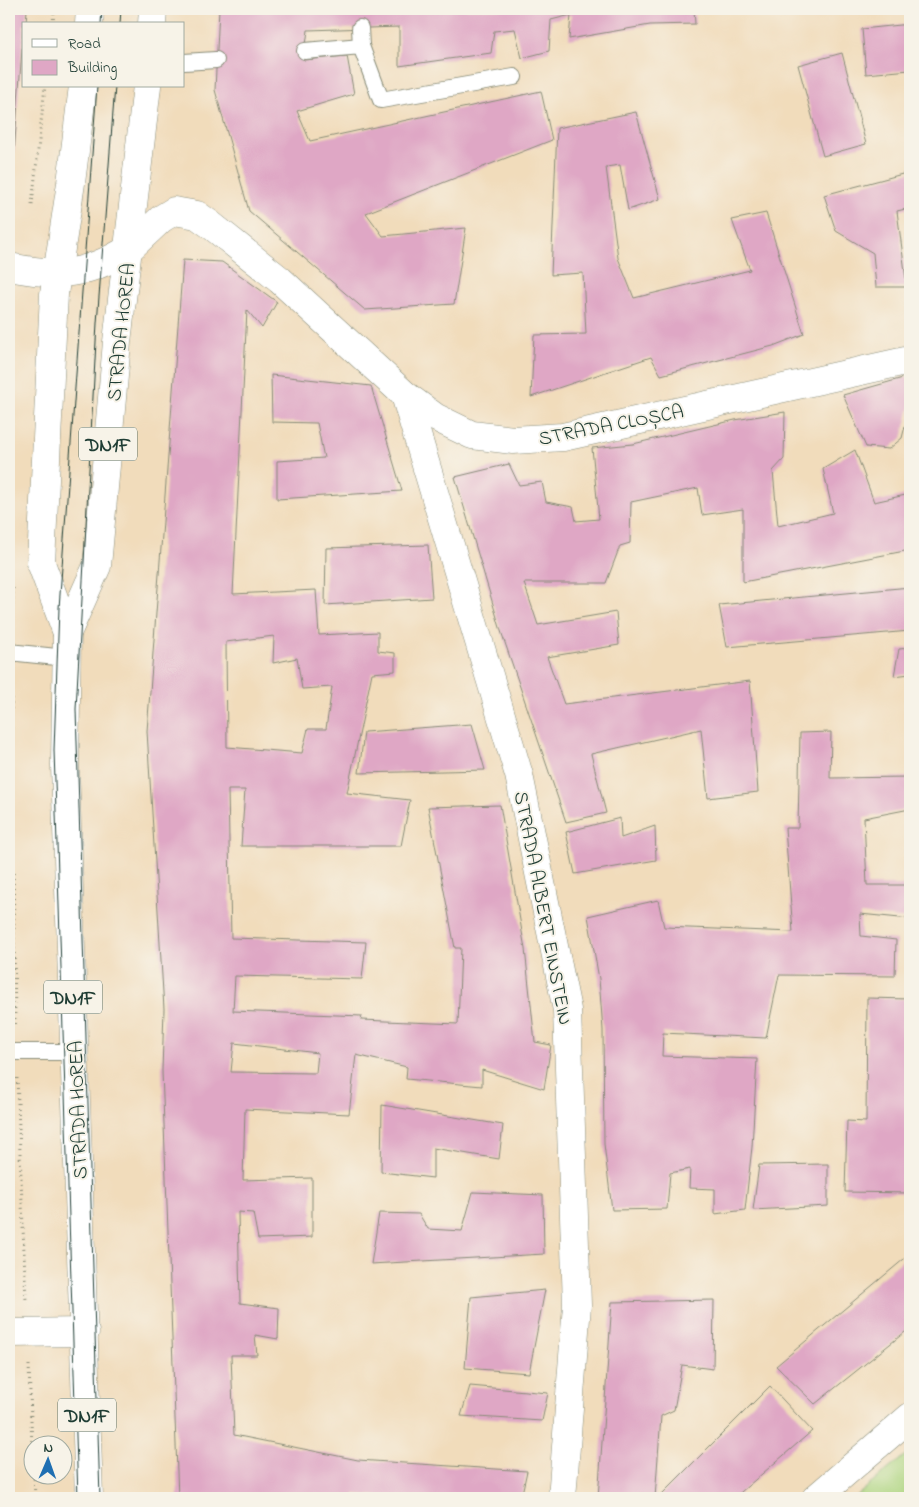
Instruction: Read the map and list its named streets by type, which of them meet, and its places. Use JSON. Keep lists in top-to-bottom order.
{
  "streets": {
    "street": [
      "STRADA HOREA",
      "STRADA CLOȘCA",
      "DN1F",
      "STRADA ALBERT EINSTEIN"
    ]
  },
  "crossings": [
    ["STRADA HOREA", "STRADA CLOȘCA"],
    ["STRADA CLOȘCA", "STRADA ALBERT EINSTEIN"]
  ],
  "legend": ["Road", "Building"],
  "north": "top"
}
